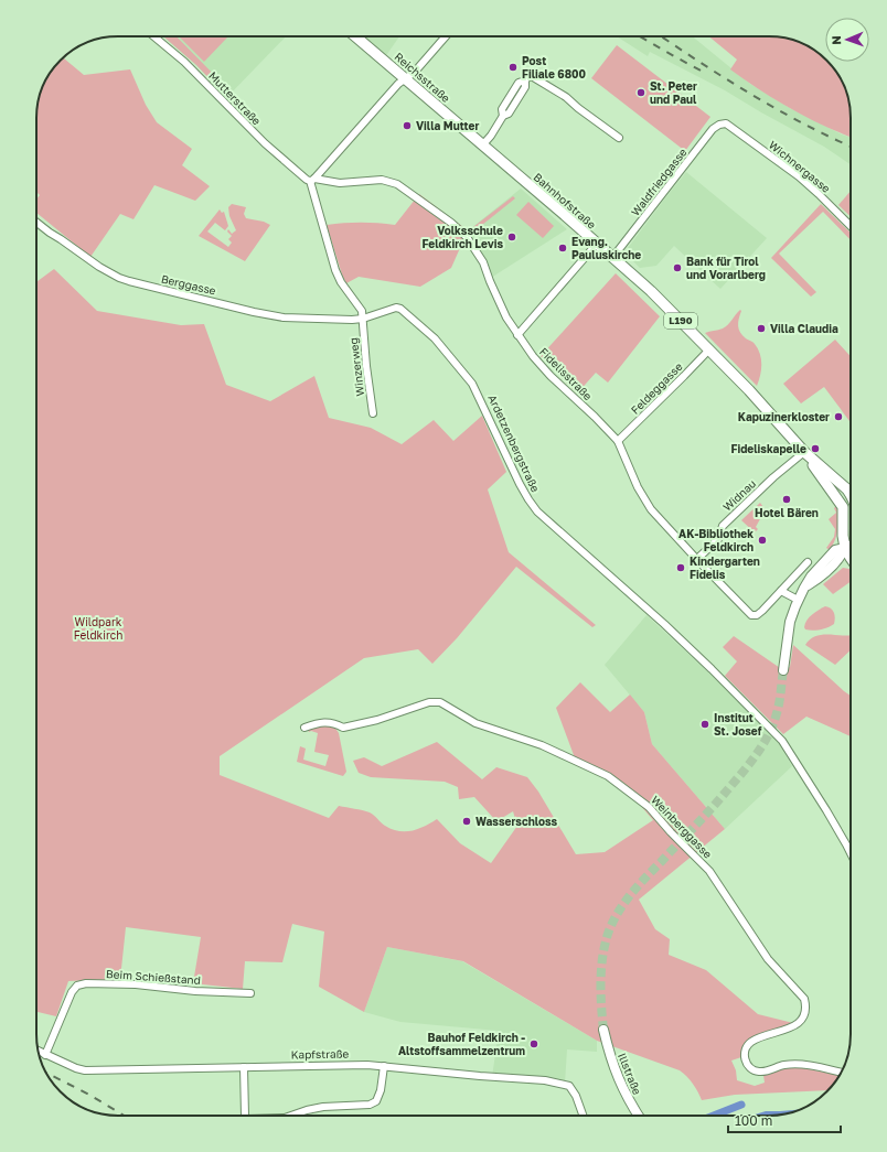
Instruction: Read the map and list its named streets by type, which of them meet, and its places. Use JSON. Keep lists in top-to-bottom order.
{
  "streets": {
    "main road": [
      "Reichsstraße",
      "Bahnhofstraße",
      "L190",
      "Illstraße"
    ],
    "street": [
      "Mutterstraße",
      "Wichnergasse",
      "Waldfriedgasse",
      "Berggasse",
      "Winzerweg",
      "Fidelisstraße",
      "Feldeggasse",
      "Ardetzenbergstraße",
      "Widnau",
      "Weinberggasse",
      "Beim Schießstand",
      "Kapfstraße"
    ]
  },
  "crossings": [
    ["Reichsstraße", "Bahnhofstraße"],
    ["Mutterstraße", "Fidelisstraße"],
    ["Wichnergasse", "Waldfriedgasse"],
    ["Waldfriedgasse", "Bahnhofstraße"],
    ["Bahnhofstraße", "Feldeggasse"],
    ["Bahnhofstraße", "Widnau"],
    ["Berggasse", "Winzerweg"],
    ["Berggasse", "Ardetzenbergstraße"],
    ["Winzerweg", "Ardetzenbergstraße"],
    ["Fidelisstraße", "Feldeggasse"],
    ["Fidelisstraße", "Widnau"],
    ["Beim Schießstand", "Kapfstraße"]
  ],
  "parks": ["Wildpark Feldkirch"],
  "places": [
    "Post Filiale 6800",
    "St. Peter und Paul",
    "Villa Mutter",
    "Volksschule Feldkirch Levis",
    "Evang. Pauluskirche",
    "Bank für Tirol und Vorarlberg",
    "Villa Claudia",
    "Kapuzinerkloster",
    "Fideliskapelle",
    "Hotel Bären",
    "AK-Bibliothek Feldkirch",
    "Kindergarten Fidelis",
    "Institut St. Josef",
    "Wasserschloss",
    "Bauhof Feldkirch - Altstoffsammelzentrum"
  ],
  "scale_bar": "100 m",
  "north": "left"
}
